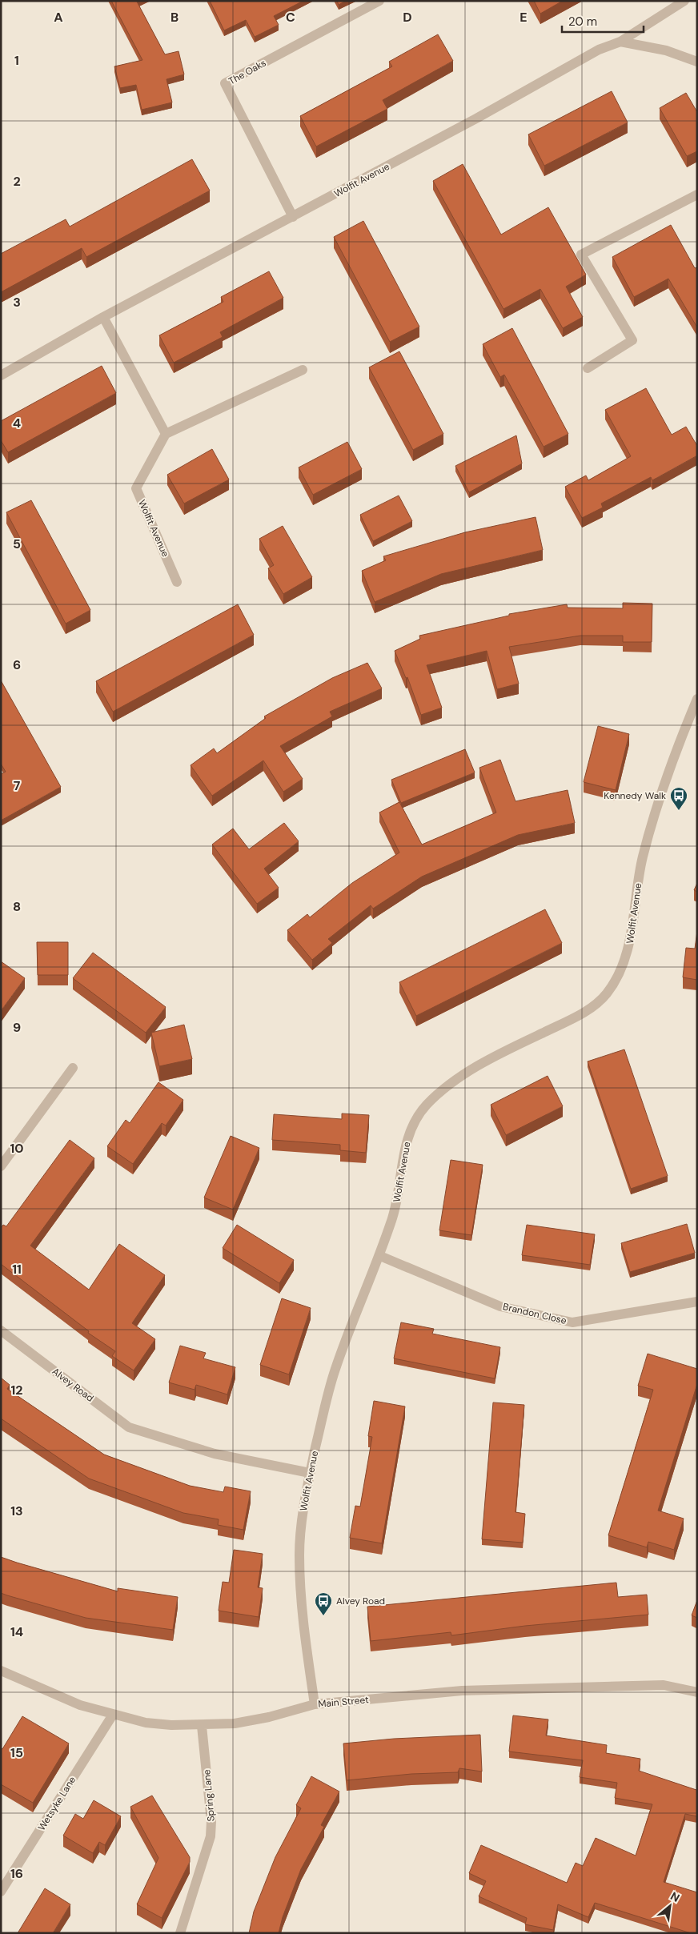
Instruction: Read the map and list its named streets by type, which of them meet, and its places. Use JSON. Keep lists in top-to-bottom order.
{
  "streets": {
    "street": [
      "The Oaks",
      "Wolfit Avenue",
      "Brandon Close",
      "Alvey Road",
      "Main Street",
      "Spring Lane",
      "Wetsyke Lane"
    ]
  },
  "crossings": [
    ["The Oaks", "Wolfit Avenue"],
    ["Wolfit Avenue", "Brandon Close"],
    ["Wolfit Avenue", "Alvey Road"],
    ["Wolfit Avenue", "Main Street"],
    ["Main Street", "Spring Lane"],
    ["Main Street", "Wetsyke Lane"]
  ],
  "places": {
    "bus stop": ["Kennedy Walk", "Alvey Road"]
  },
  "scale_bar": "20 m",
  "north": "top right",
  "grid": {
    "columns": [
      "A",
      "B",
      "C",
      "D",
      "E"
    ],
    "rows": [
      "1",
      "2",
      "3",
      "4",
      "5",
      "6",
      "7",
      "8",
      "9",
      "10",
      "11",
      "12",
      "13",
      "14",
      "15",
      "16"
    ]
  }
}
